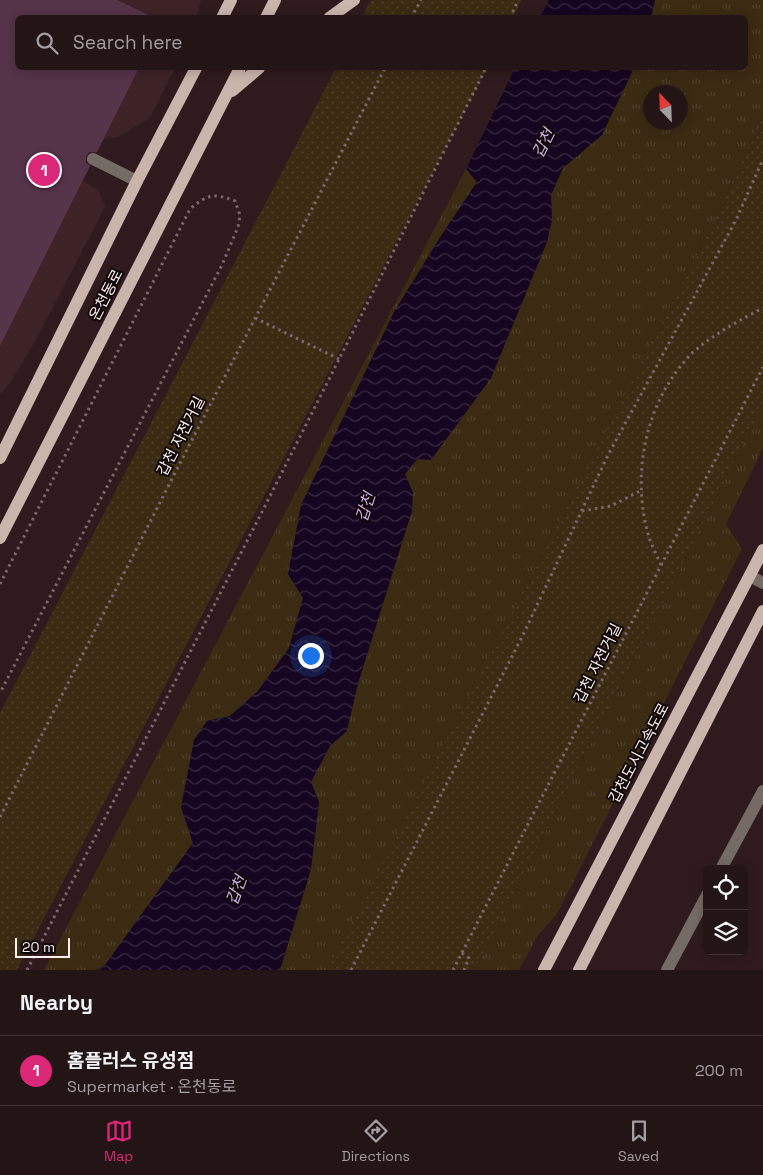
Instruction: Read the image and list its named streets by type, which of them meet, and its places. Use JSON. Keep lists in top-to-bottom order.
{
  "streets": {
    "main road": ["온천동로", "갑천도시고속도로"],
    "path": ["갑천 자전거길"]
  },
  "water": ["갑천"],
  "scale_bar": "20 m",
  "north": "top left",
  "page": {
    "search": "Search here",
    "pins": "1",
    "scale": "20 m",
    "heading": "Nearby",
    "list": [
      {
        "mark": "1",
        "name": "홈플러스 유성점",
        "note": "Supermarket · 온천동로",
        "value": "200 m"
      }
    ],
    "nav": ["Map", "Directions", "Saved"]
  }
}
